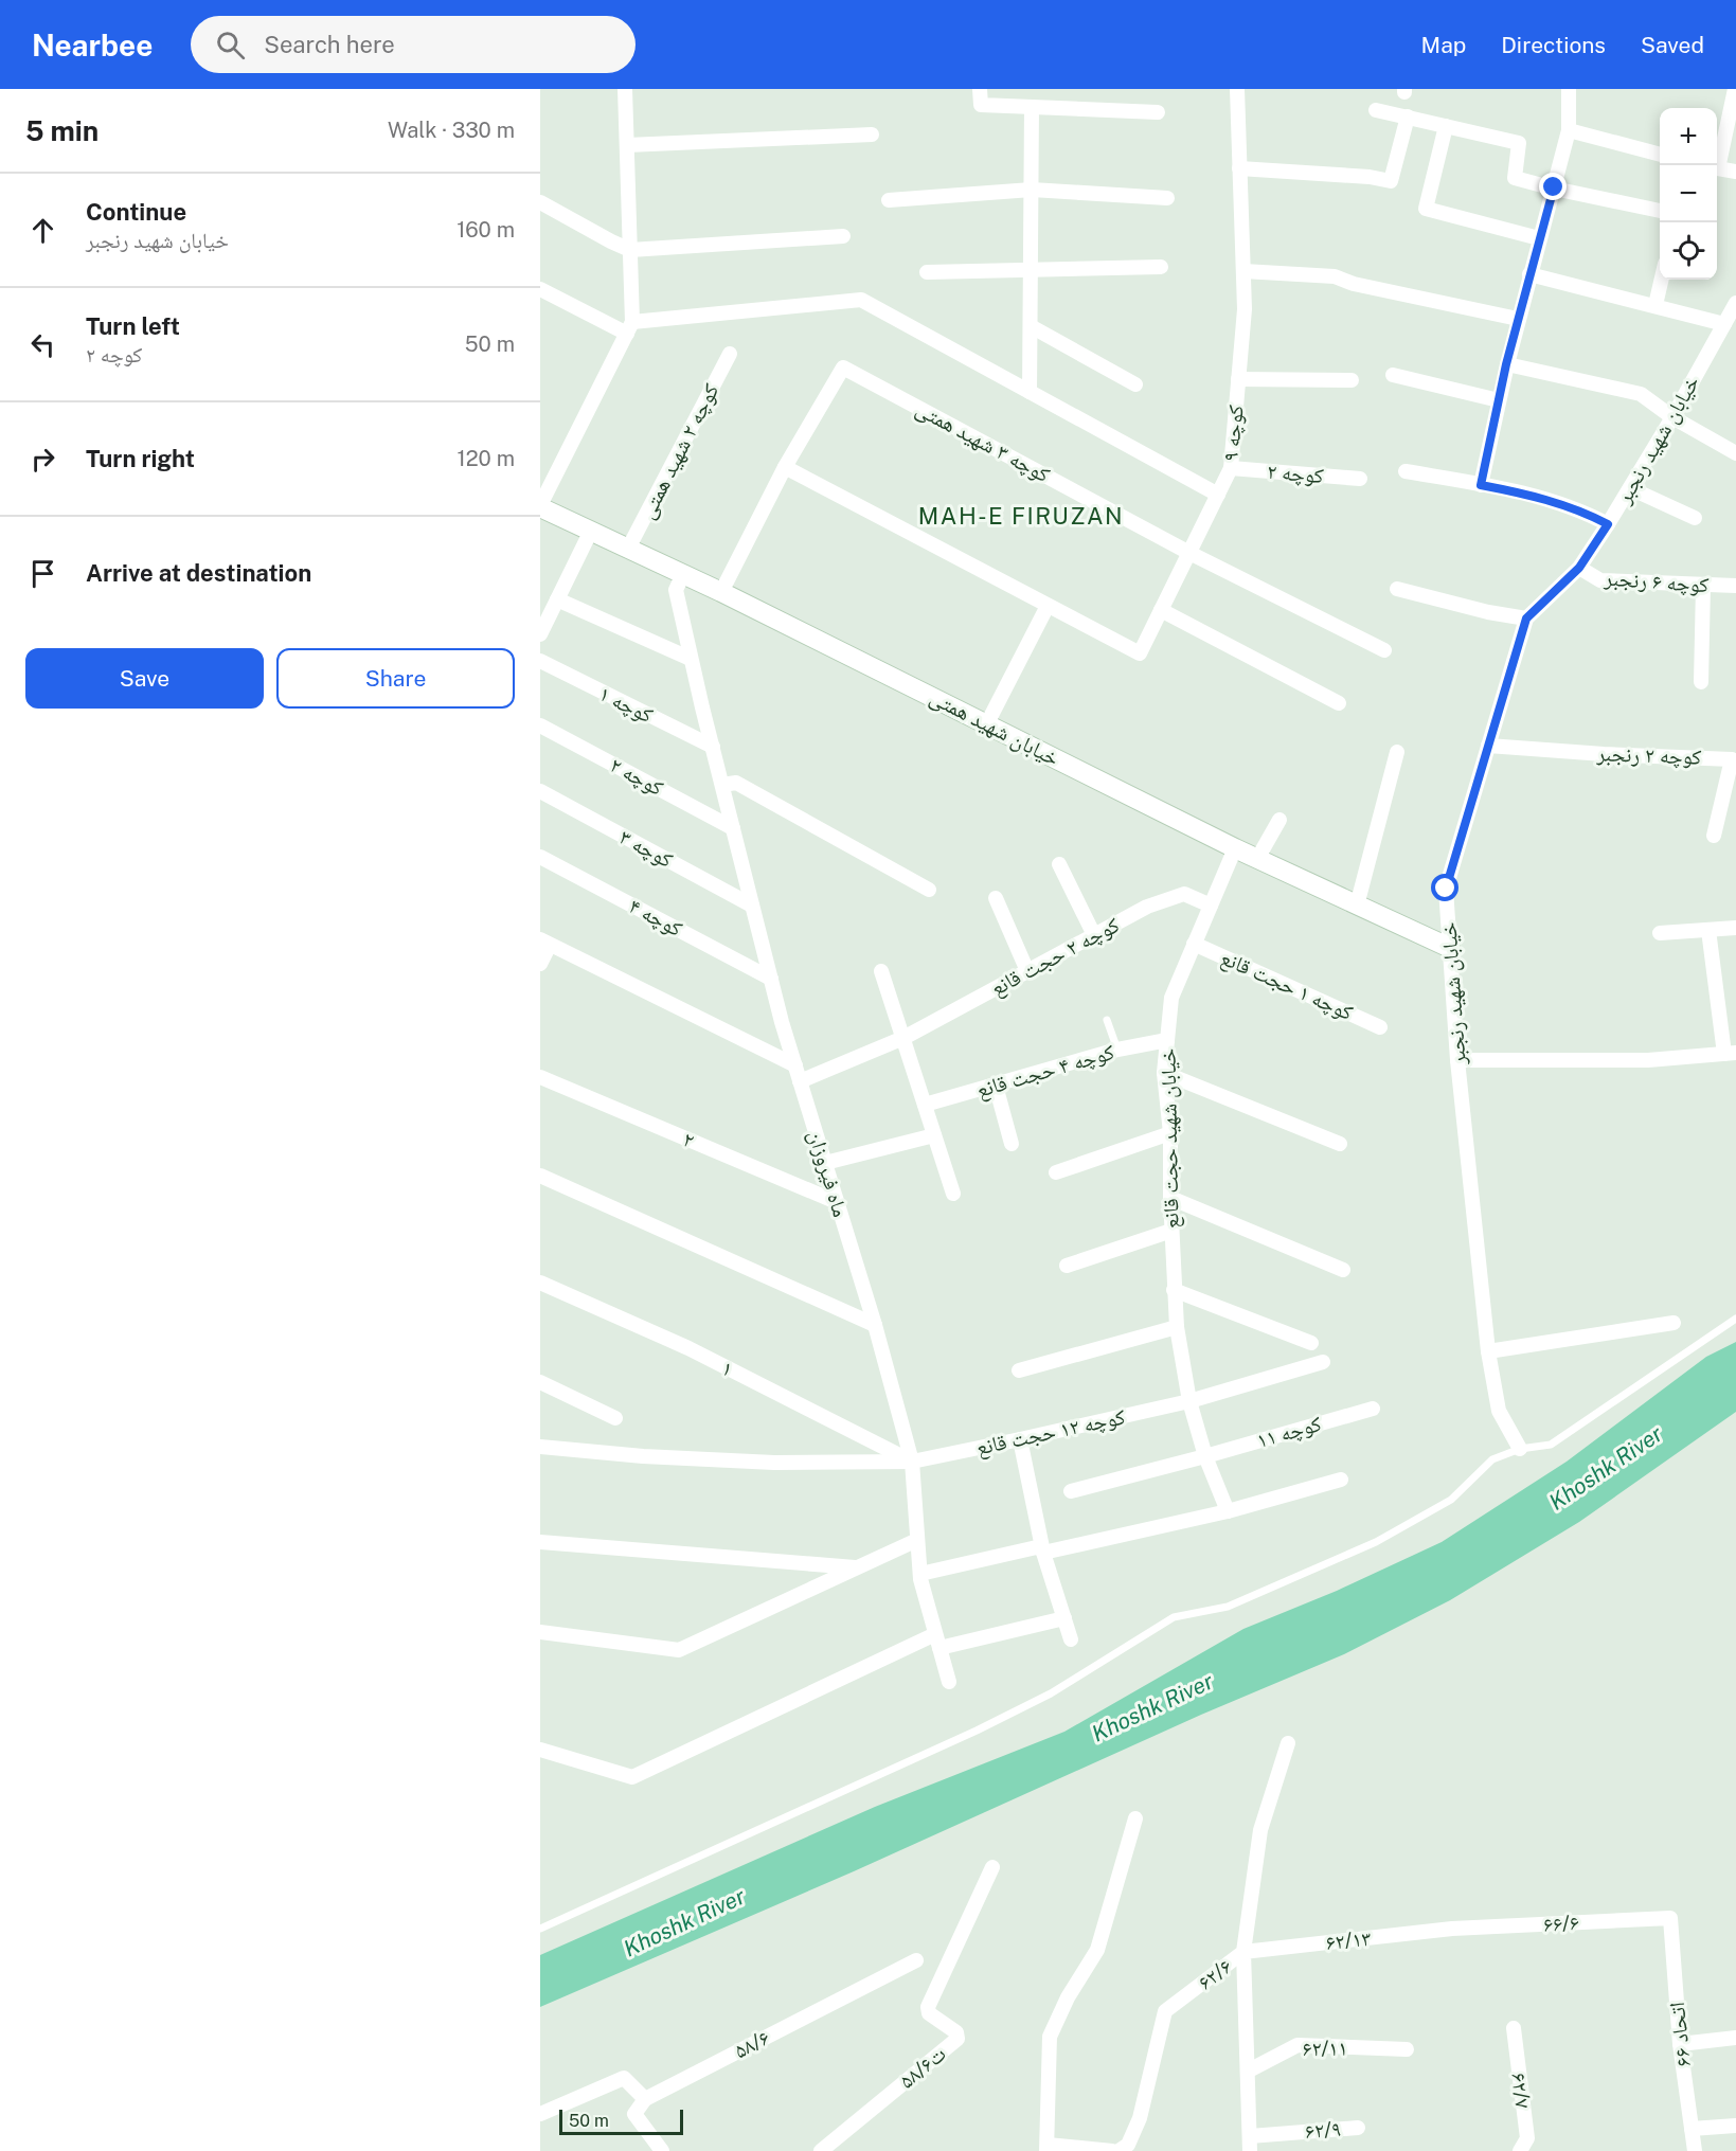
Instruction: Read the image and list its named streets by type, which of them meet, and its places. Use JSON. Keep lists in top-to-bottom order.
{
  "streets": {
    "street": [
      "کوچه ۹",
      "خیابان شهید رنجبر",
      "کوچه ۳ شهید همتی",
      "کوچه ۲ شهید همتی",
      "کوچه ۲",
      "کوچه ۶ رنجبر",
      "کوچه ۱",
      "خیابان شهید همتی",
      "کوچه ۲ رنجبر",
      "کوچه ۳",
      "کوچه ۴",
      "کوچه ۲ حجت قانع",
      "کوچه ۱ حجت قانع",
      "کوچه ۴ حجت قانع",
      "خیابان شهید حجت قانع",
      "۲",
      "ماه فیروزان",
      "۱",
      "کوچه ۱۲ حجت قانع",
      "کوچه ۱۱",
      "۶۶/۶",
      "۶۲/۱۳",
      "۶۲/۶",
      "اتحاد ۶۶",
      "۵۸/۶",
      "۶۲/۱۱",
      "۵۸/۶ت",
      "۶۲/۷",
      "۶۲/۹"
    ]
  },
  "crossings": [
    ["کوچه ۹", "کوچه ۳ شهید همتی"],
    ["کوچه ۹", "کوچه ۲"],
    ["خیابان شهید رنجبر", "کوچه ۶ رنجبر"],
    ["خیابان شهید رنجبر", "خیابان شهید همتی"],
    ["خیابان شهید رنجبر", "کوچه ۲ رنجبر"],
    ["کوچه ۳ شهید همتی", "خیابان شهید همتی"],
    ["کوچه ۲ شهید همتی", "خیابان شهید همتی"],
    ["کوچه ۲", "ماه فیروزان"],
    ["کوچه ۱", "ماه فیروزان"],
    ["خیابان شهید همتی", "خیابان شهید حجت قانع"],
    ["خیابان شهید همتی", "ماه فیروزان"],
    ["کوچه ۳", "ماه فیروزان"],
    ["کوچه ۴", "ماه فیروزان"],
    ["کوچه ۲ حجت قانع", "خیابان شهید حجت قانع"],
    ["کوچه ۲ حجت قانع", "ماه فیروزان"],
    ["کوچه ۱ حجت قانع", "خیابان شهید حجت قانع"],
    ["کوچه ۴ حجت قانع", "خیابان شهید حجت قانع"],
    ["خیابان شهید حجت قانع", "کوچه ۱۲ حجت قانع"],
    ["خیابان شهید حجت قانع", "کوچه ۱۱"],
    ["۲", "ماه فیروزان"],
    ["ماه فیروزان", "۱"],
    ["ماه فیروزان", "کوچه ۱۲ حجت قانع"],
    ["۱", "کوچه ۱۲ حجت قانع"],
    ["۶۶/۶", "۶۲/۱۳"],
    ["۶۶/۶", "اتحاد ۶۶"],
    ["۶۲/۱۳", "۶۲/۶"]
  ],
  "districts": ["MAH-E FIRUZAN"],
  "water": ["Khoshk River"],
  "scale_bar": "50 m",
  "page": {
    "header": "Nearbee",
    "search": "Search here",
    "nav": ["Map", "Directions", "Saved"],
    "heading": ["5 min", "Walk · 330 m"],
    "map_buttons": ["+", "−"],
    "list": [
      ["Continue", "خیابان شهید رنجبر", "160 m"],
      ["Turn left", "کوچه ۲", "50 m"],
      ["Turn right", "120 m"],
      "Arrive at destination"
    ],
    "buttons": ["Save", "Share"],
    "scale": "50 m"
  }
}
